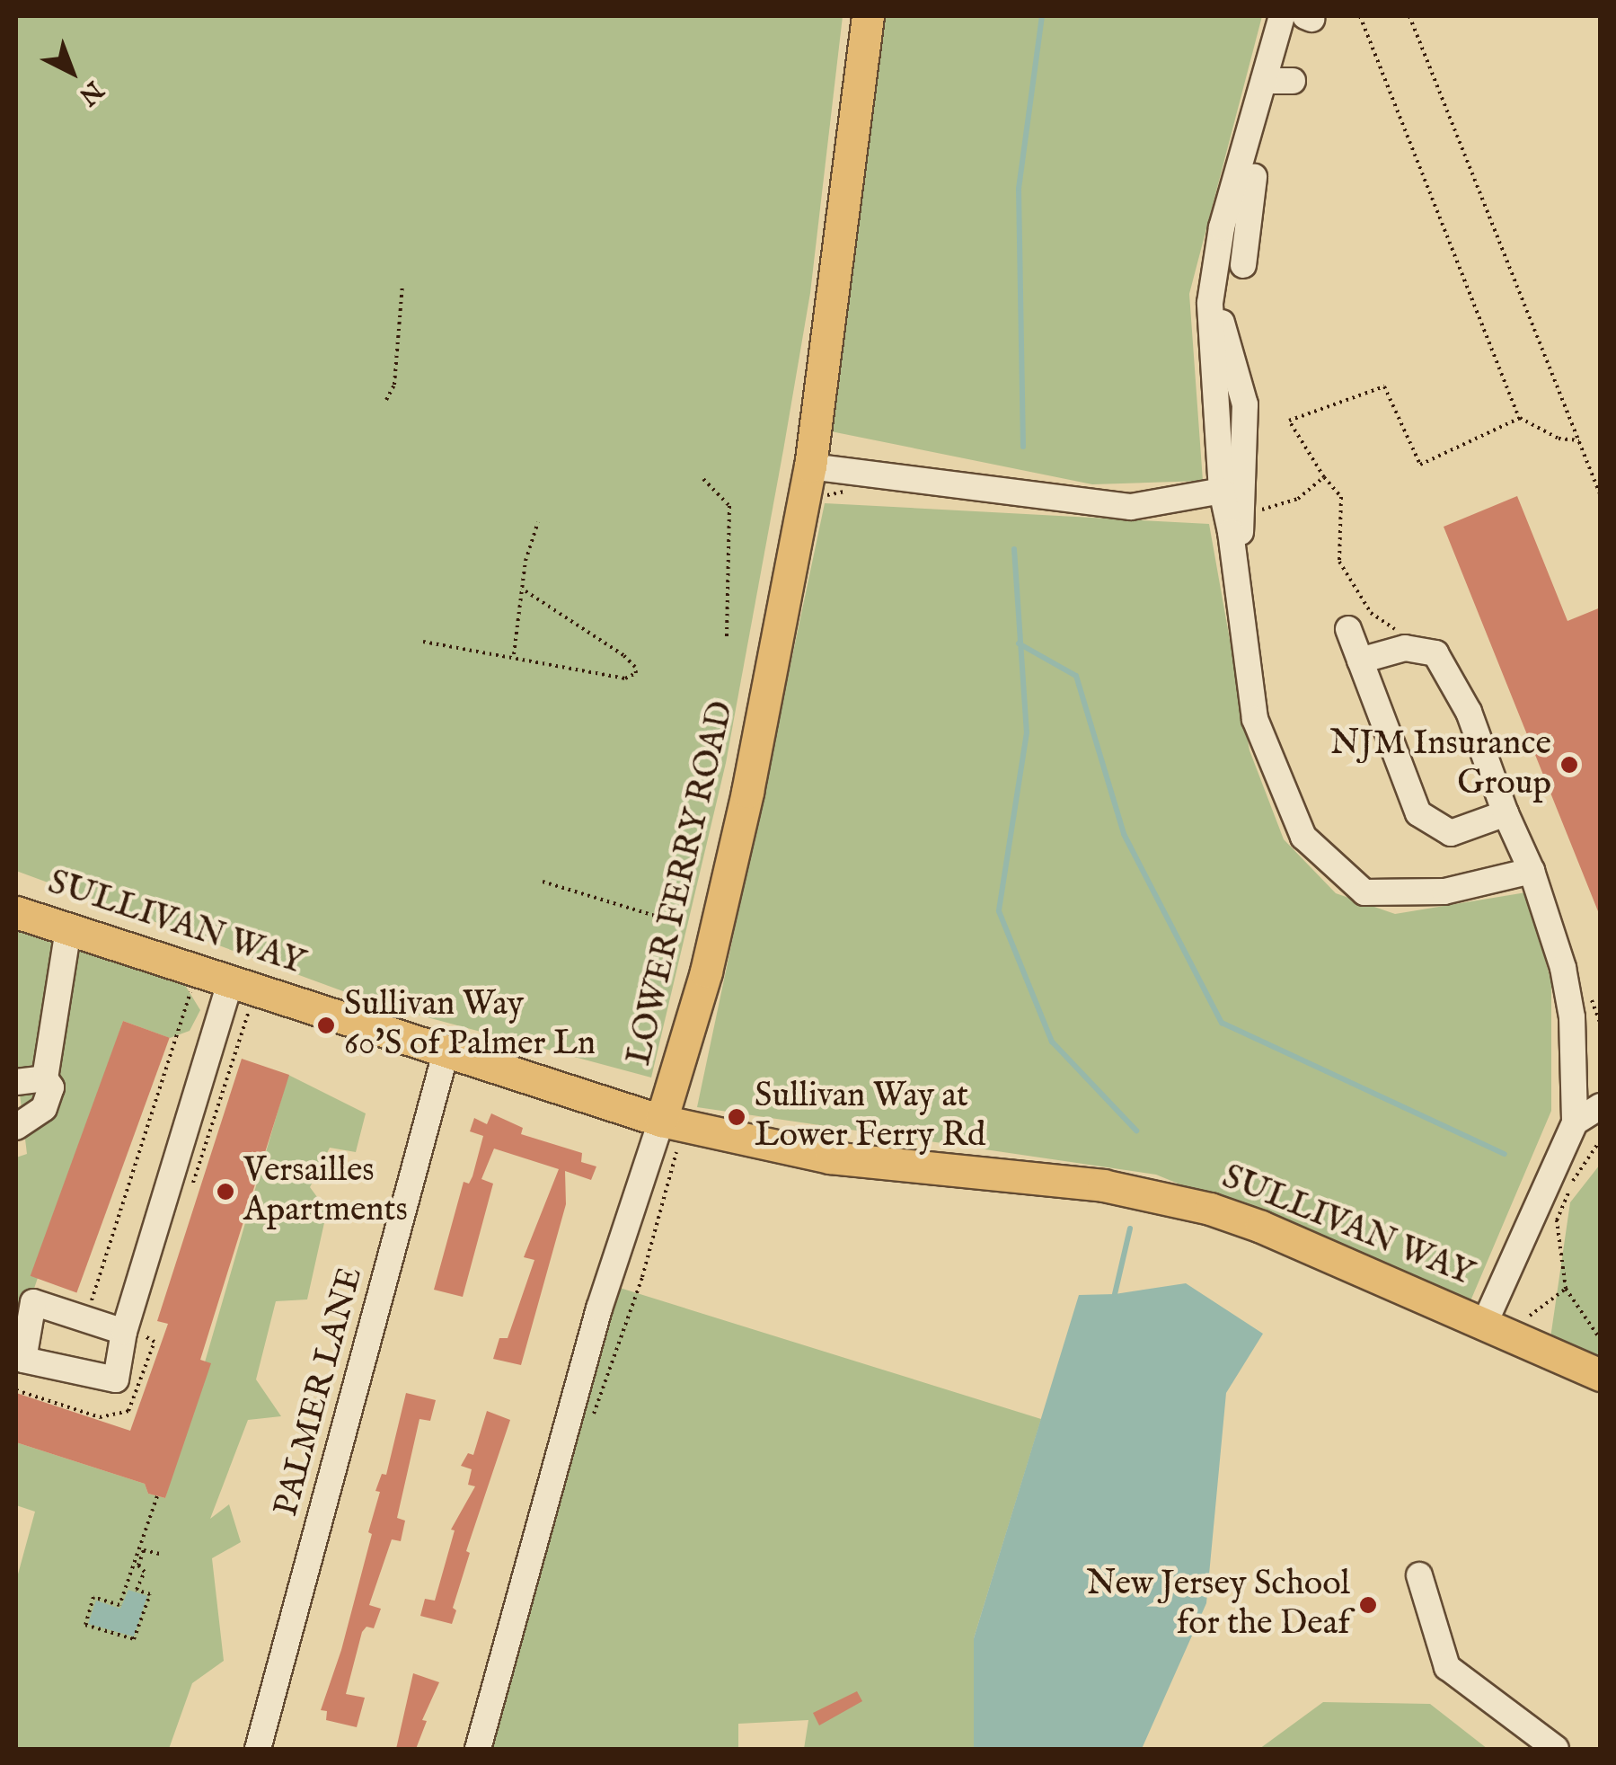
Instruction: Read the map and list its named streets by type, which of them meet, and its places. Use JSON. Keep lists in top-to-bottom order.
{
  "streets": {
    "main road": ["LOWER FERRY ROAD", "SULLIVAN WAY"],
    "street": ["PALMER LANE"]
  },
  "crossings": [
    ["LOWER FERRY ROAD", "SULLIVAN WAY"],
    ["SULLIVAN WAY", "PALMER LANE"]
  ],
  "places": [
    "NJM Insurance Group",
    "Sullivan Way 60'S of Palmer Ln",
    "Sullivan Way at Lower Ferry Rd",
    "Versailles Apartments",
    "New Jersey School for the Deaf"
  ],
  "north": "bottom right"
}
